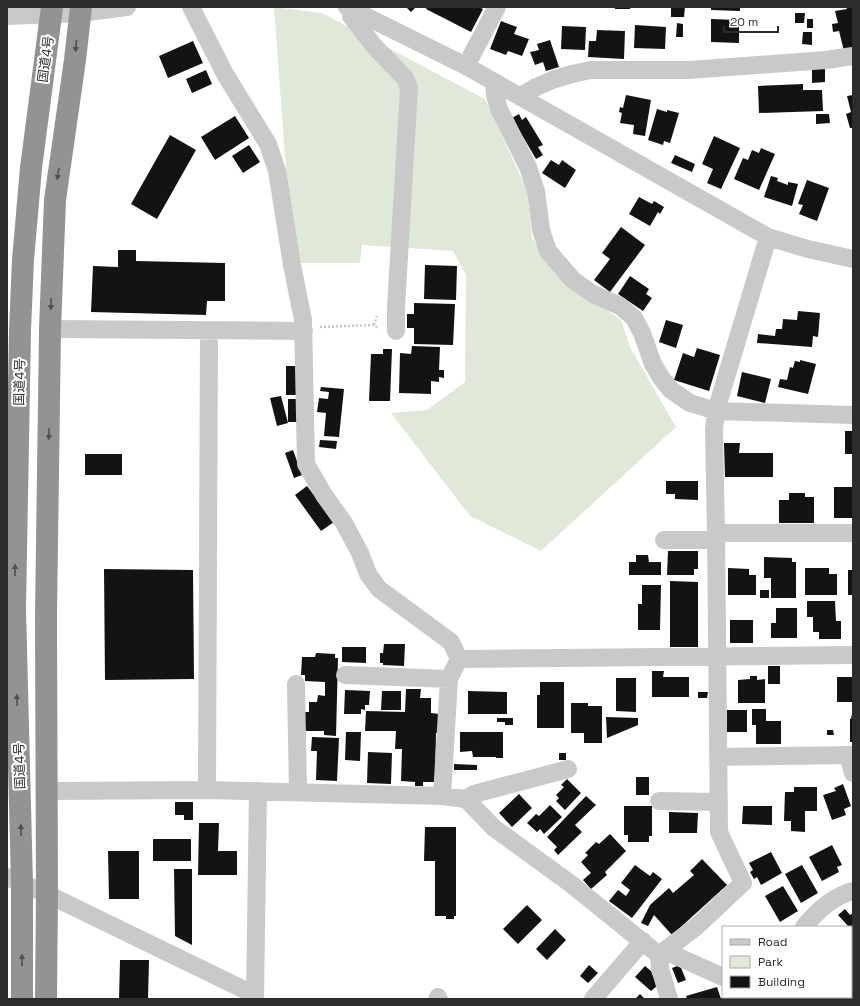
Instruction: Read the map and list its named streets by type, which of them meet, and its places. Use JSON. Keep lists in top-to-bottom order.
{
  "streets": {
    "highway": ["国道4号"]
  },
  "legend": ["Road", "Park", "Building"],
  "scale_bar": "20 m"
}
